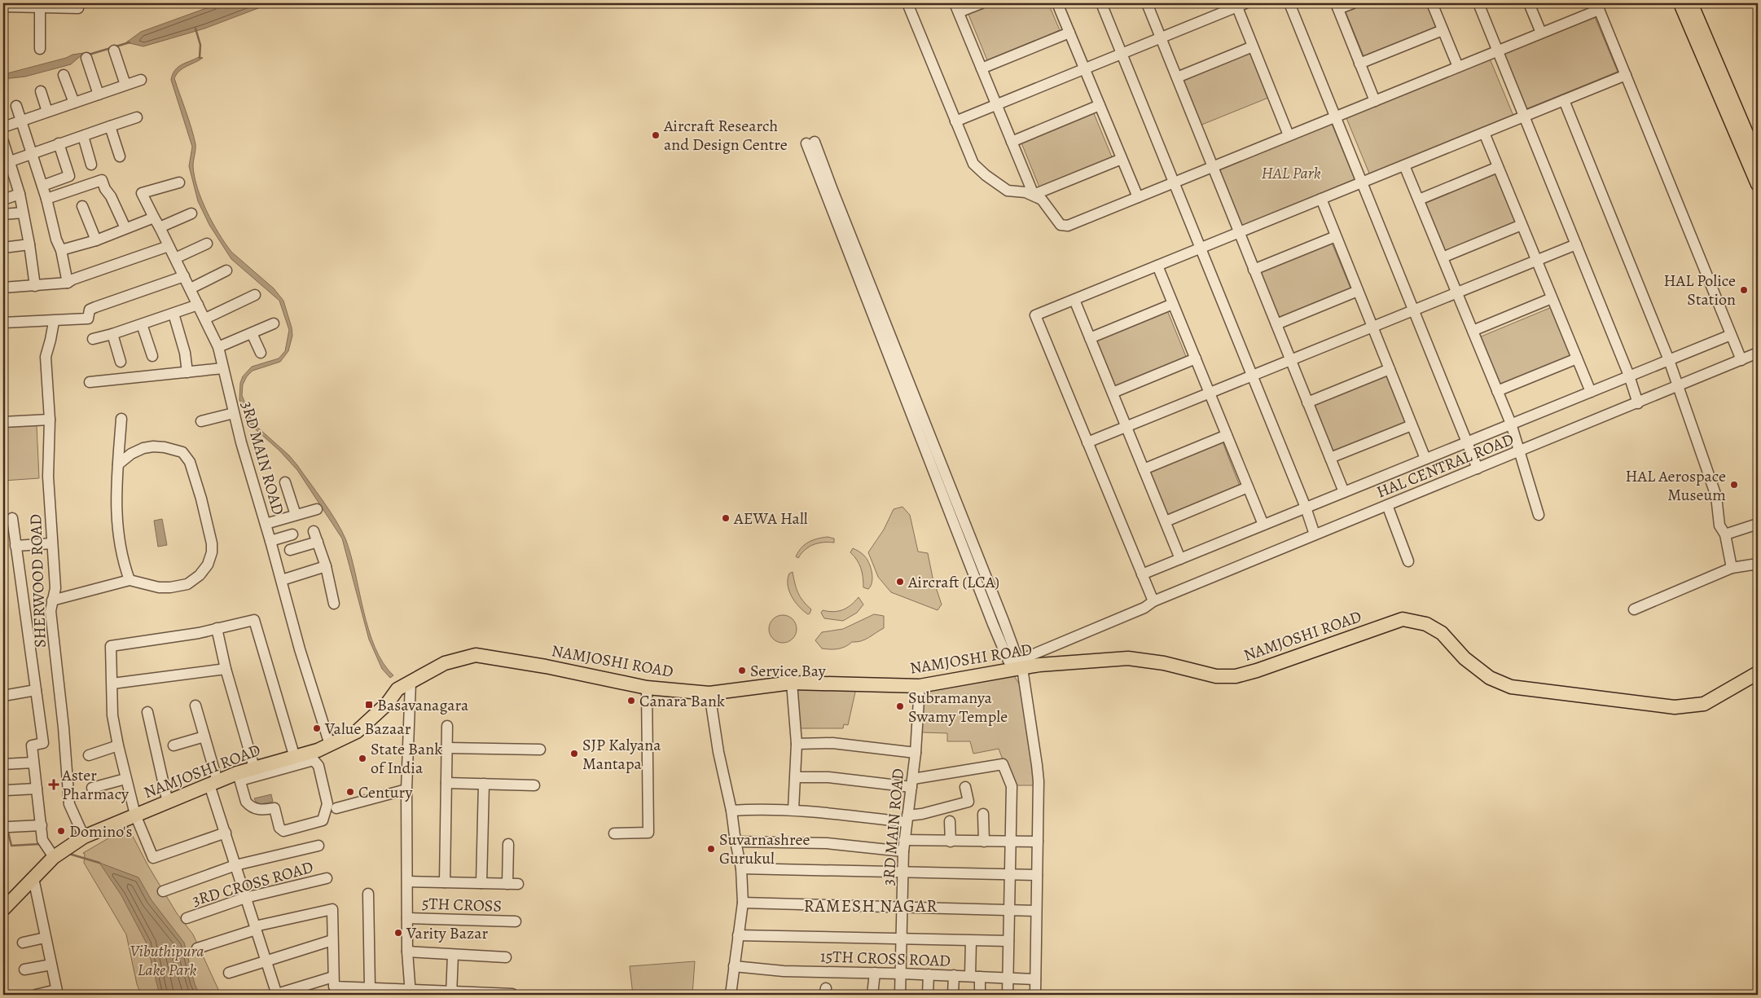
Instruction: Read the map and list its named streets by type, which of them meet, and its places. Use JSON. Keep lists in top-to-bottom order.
{
  "streets": {
    "main road": ["NAMJOSHI ROAD"],
    "street": [
      "3RD MAIN ROAD",
      "HAL CENTRAL ROAD",
      "SHERWOOD ROAD",
      "3RD CROSS ROAD",
      "5TH CROSS",
      "15TH CROSS ROAD"
    ]
  },
  "crossings": [
    ["3RD MAIN ROAD", "NAMJOSHI ROAD"],
    ["3RD MAIN ROAD", "15TH CROSS ROAD"],
    ["HAL CENTRAL ROAD", "NAMJOSHI ROAD"],
    ["SHERWOOD ROAD", "NAMJOSHI ROAD"]
  ],
  "districts": ["RAMESH NAGAR"],
  "parks": ["HAL Park", "Vibuthipura Lake Park"],
  "places": {
    "other": [
      "Aircraft Research and Design Centre",
      "HAL Police Station",
      "HAL Aerospace Museum",
      "AEWA Hall",
      "Aircraft (LCA)",
      "Service Bay",
      "Canara Bank",
      "Subramanya Swamy Temple",
      "Value Bazaar",
      "SJP Kalyana Mantapa",
      "State Bank of India",
      "Century",
      "Domino's",
      "Suvarnashree Gurukul",
      "Varity Bazar"
    ],
    "transit": ["Basavanagara"],
    "health": ["Aster Pharmacy"]
  }
}
